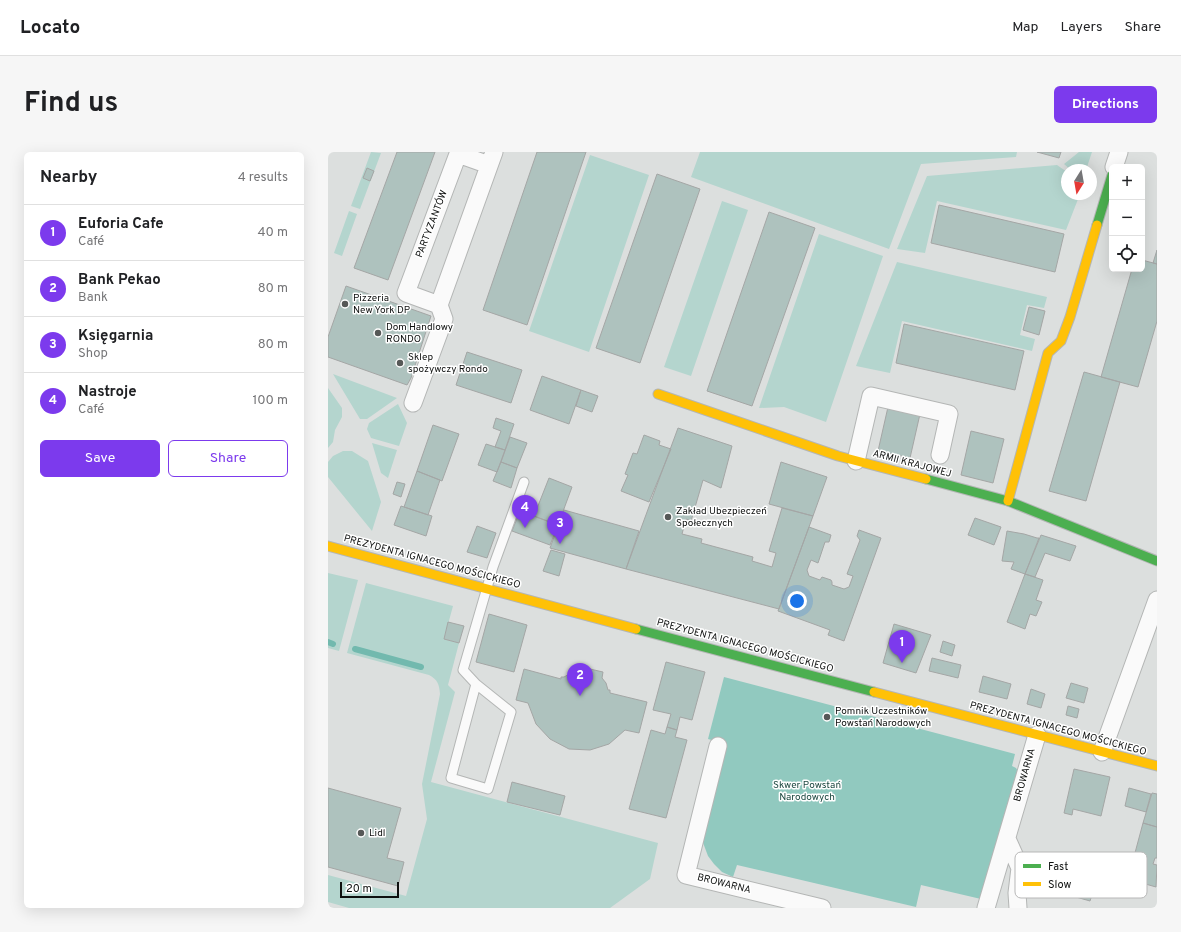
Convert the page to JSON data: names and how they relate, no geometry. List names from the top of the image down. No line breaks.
{"streets":{"street":["PARTYZANTÓW","ARMII KRAJOWEJ","PREZYDENTA IGNACEGO MOŚCICKIEGO","BROWARNA"]},"crossings":[["PREZYDENTA IGNACEGO MOŚCICKIEGO","BROWARNA"]],"parks":["Skwer Powstań Narodowych"],"places":["Pizzeria New York DP","Dom Handlowy RONDO","Sklep spożywczy Rondo","Zakład Ubezpieczeń Społecznych","Pomnik Uczestników Powstań Narodowych","Lidl"],"legend":["Fast","Slow"],"scale_bar":"20 m","north":"bottom","page":{"header":"Locato","nav":["Map","Layers","Share"],"title":"Find us","buttons":["Directions",["Save","Share"]],"heading":["Nearby","4 results"],"map_buttons":["+","−"],"list":[{"mark":"1","name":"Euforia Cafe","note":"Café","value":"40 m"},{"mark":"2","name":"Bank Pekao","note":"Bank","value":"80 m"},{"mark":"3","name":"Księgarnia","note":"Shop","value":"80 m"},{"mark":"4","name":"Nastroje","note":"Café","value":"100 m"}],"pins":["4","3","1","2"],"scale":"20 m"}}
